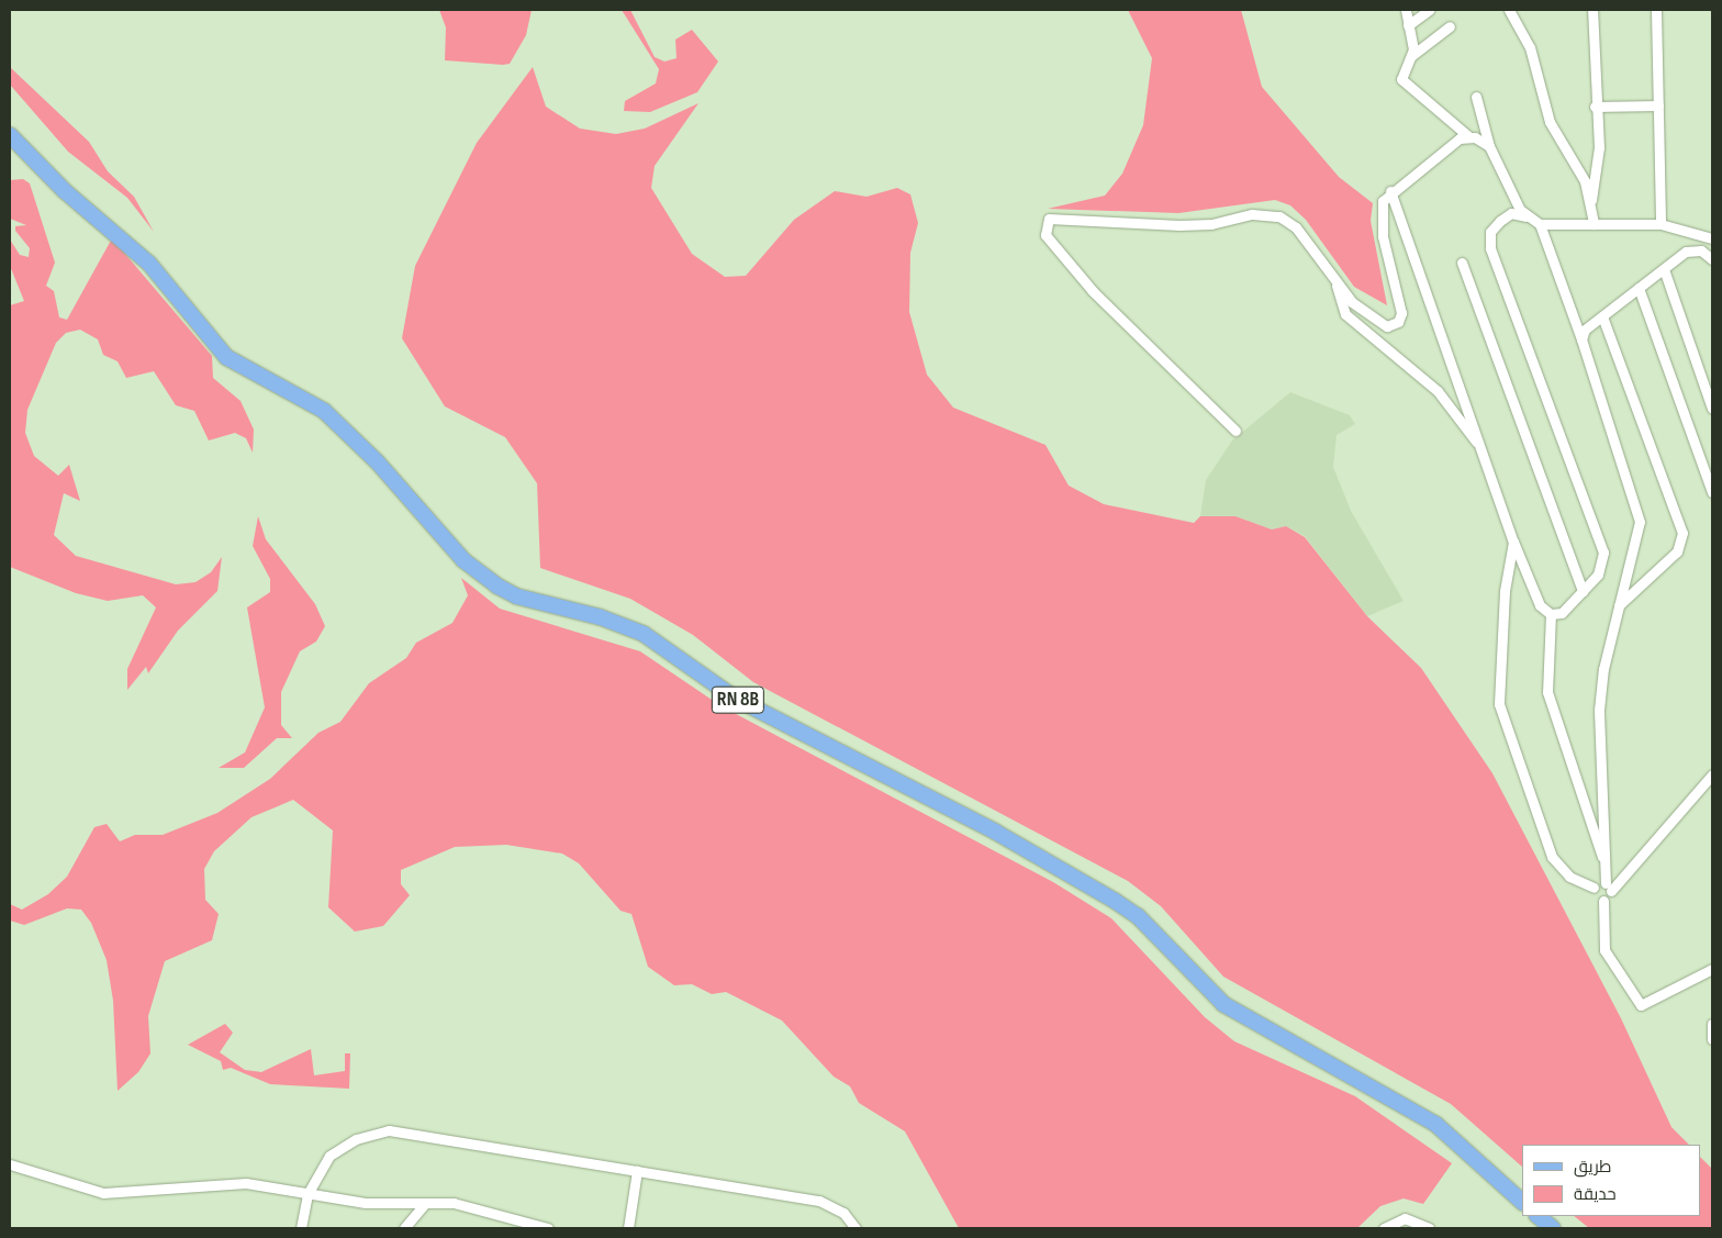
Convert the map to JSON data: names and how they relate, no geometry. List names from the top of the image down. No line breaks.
{"streets":{"main road":["RN 8B"]},"legend":["طريق","حديقة"]}
